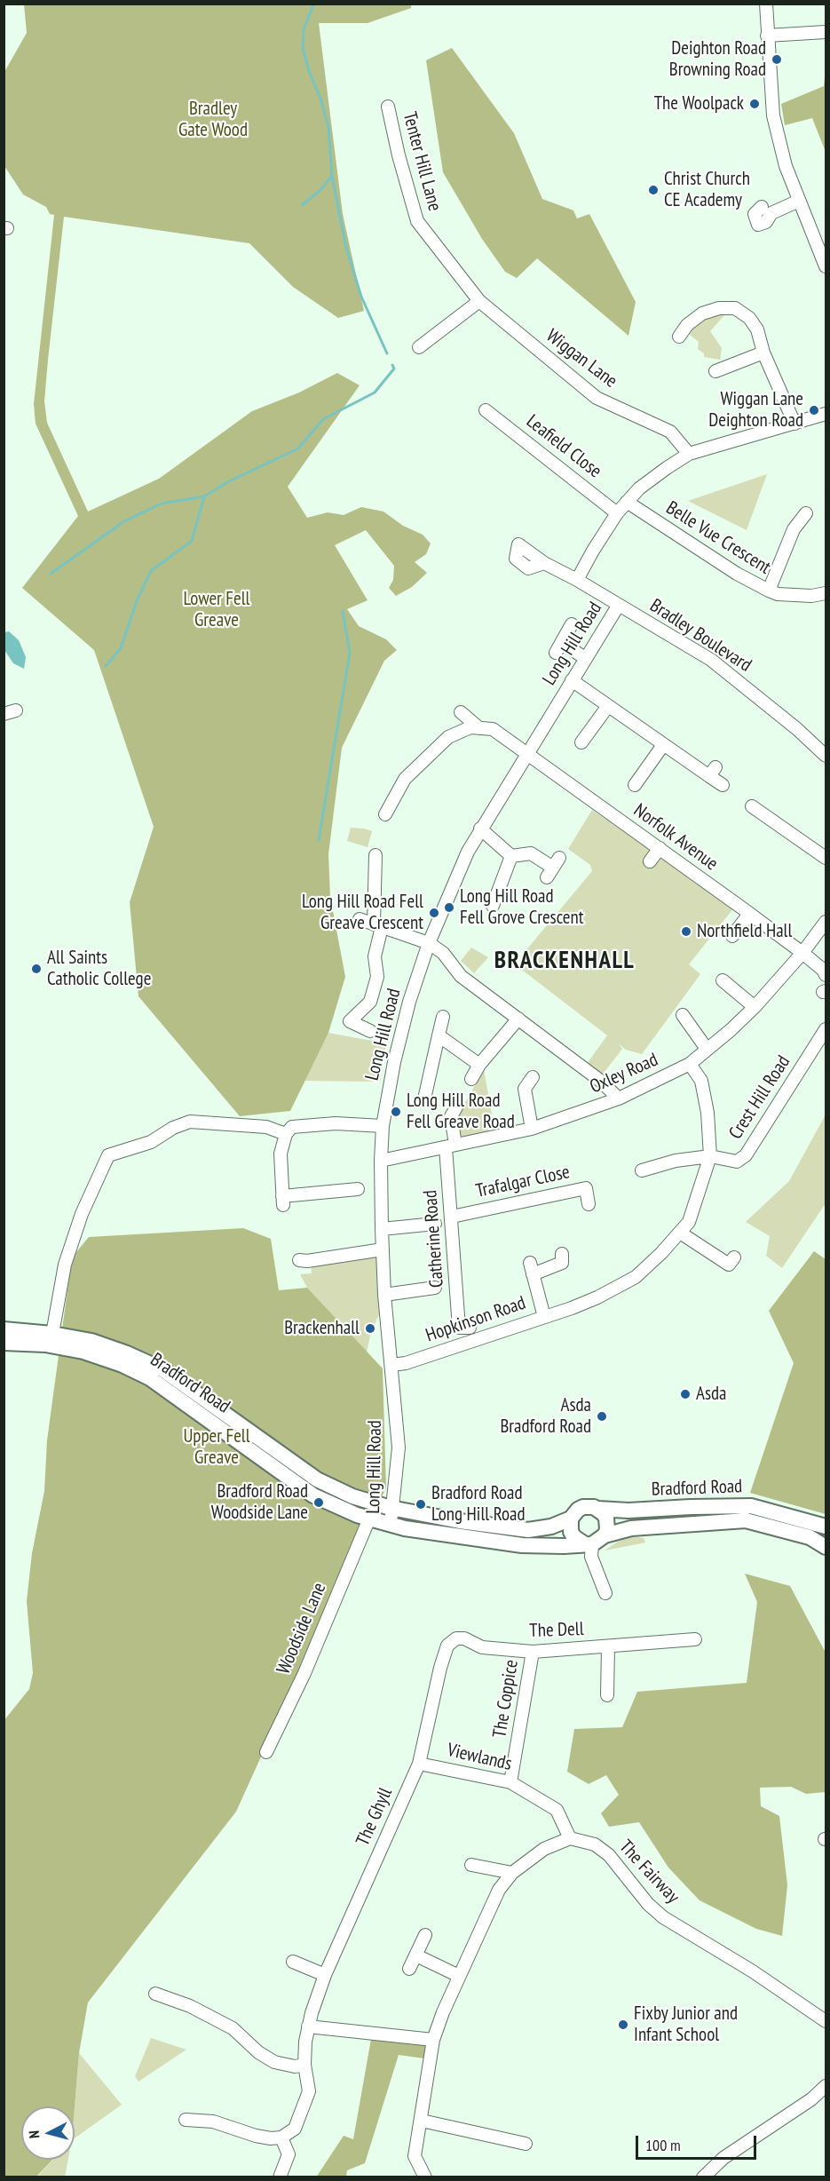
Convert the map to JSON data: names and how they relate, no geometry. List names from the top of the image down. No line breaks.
{"streets":{"main road":["Bradford Road"],"street":["Tenter Hill Lane","Wiggan Lane","Leafield Close","Belle Vue Crescent","Bradley Boulevard","Long Hill Road","Norfolk Avenue","Oxley Road","Crest Hill Road","Trafalgar Close","Catherine Road","Hopkinson Road","Woodside Lane","The Dell","The Coppice","Viewlands","The Ghyll","The Fairway"]},"crossings":[["Tenter Hill Lane","Wiggan Lane"],["Bradley Boulevard","Long Hill Road"],["Long Hill Road","Norfolk Avenue"],["Long Hill Road","Oxley Road"],["Long Hill Road","Hopkinson Road"],["Long Hill Road","Bradford Road"],["Norfolk Avenue","Oxley Road"],["Oxley Road","Catherine Road"],["Oxley Road","Hopkinson Road"],["Crest Hill Road","Hopkinson Road"],["Trafalgar Close","Catherine Road"],["Catherine Road","Hopkinson Road"],["Bradford Road","Woodside Lane"],["The Dell","The Coppice"],["The Dell","The Ghyll"],["The Coppice","Viewlands"],["Viewlands","The Ghyll"],["Viewlands","The Fairway"]],"districts":["BRACKENHALL"],"parks":["Bradley Gate Wood","Lower Fell Greave","Upper Fell Greave"],"places":["Deighton Road Browning Road","The Woolpack","Christ Church CE Academy","Wiggan Lane Deighton Road","Long Hill Road Fell Grove Crescent","Long Hill Road Fell Greave Crescent","Northfield Hall","All Saints Catholic College","Long Hill Road Fell Greave Road","Brackenhall","Asda","Asda Bradford Road","Bradford Road Woodside Lane","Bradford Road Long Hill Road","Fixby Junior and Infant School"],"scale_bar":"100 m","north":"left"}
